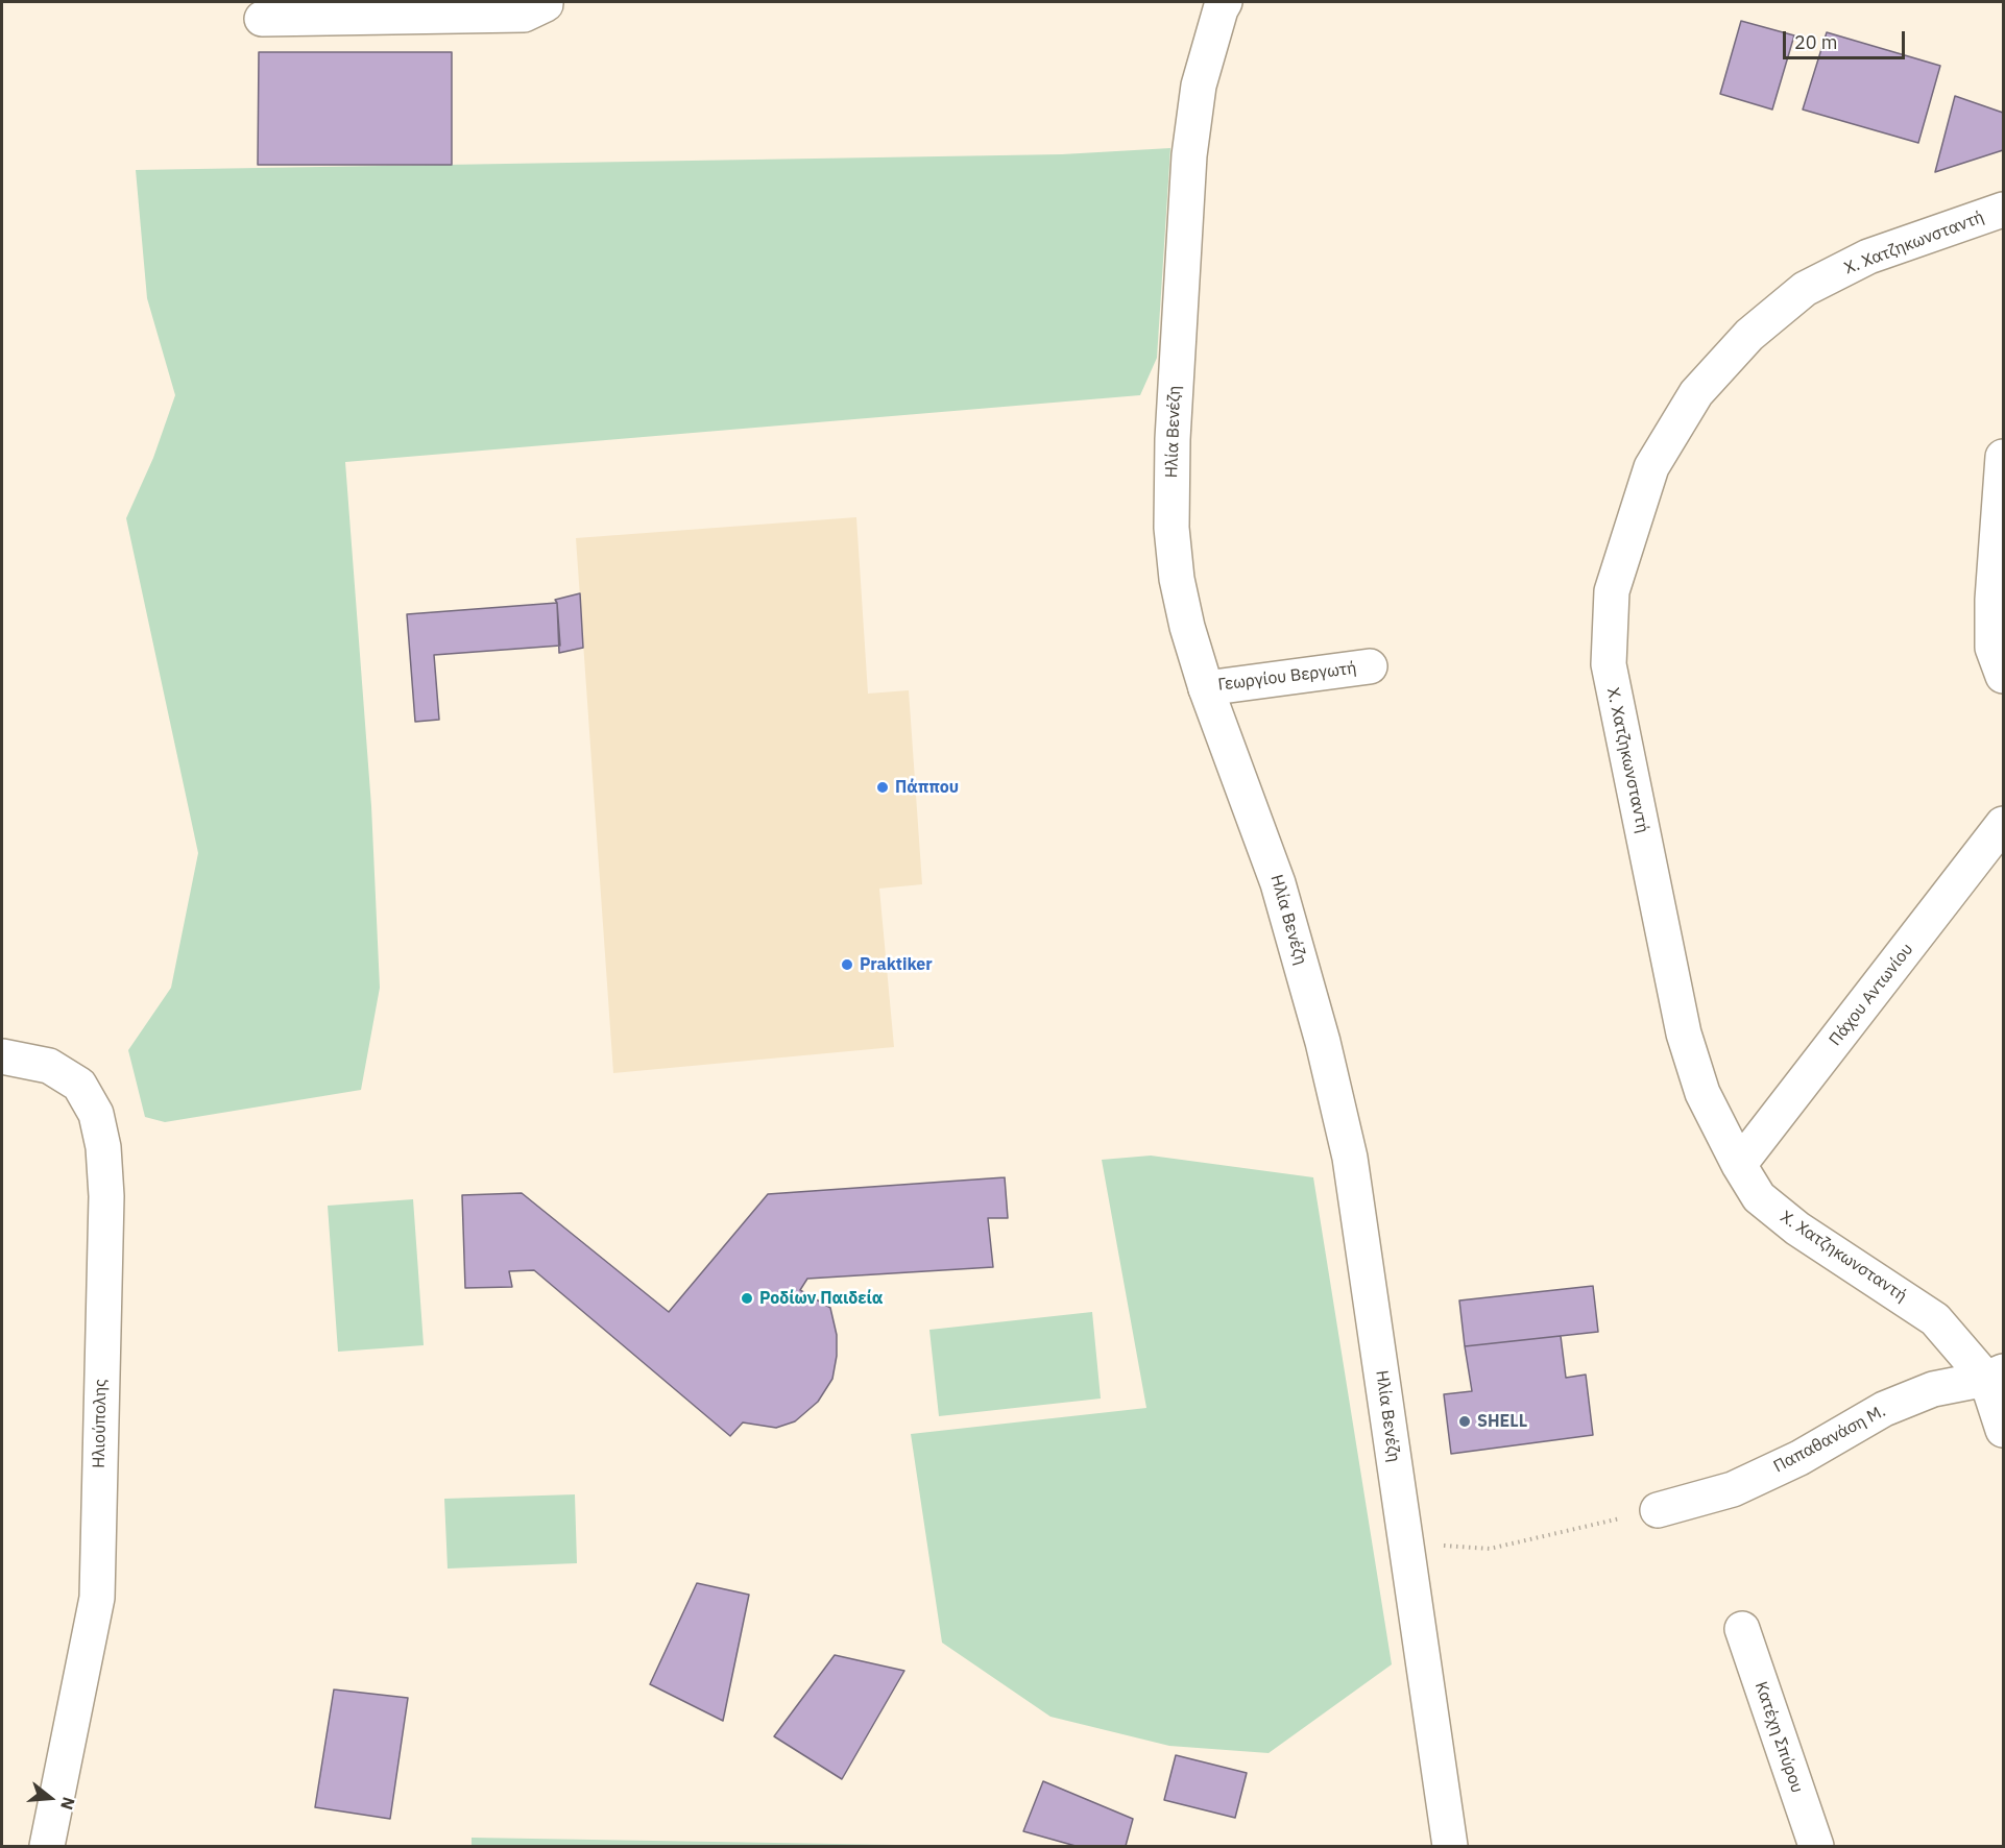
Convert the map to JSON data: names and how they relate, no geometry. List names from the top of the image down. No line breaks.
{"streets":{"street":["Χ. Χατζηκωνσταντή","Ηλία Βενέζη","Γεωργίου Βεργωτή","Πάχου Αντωνίου","Ηλιούπολης","Παπαθανάση Μ.","Κατέχη Σπύρου"]},"crossings":[["Χ. Χατζηκωνσταντή","Πάχου Αντωνίου"],["Χ. Χατζηκωνσταντή","Παπαθανάση Μ."],["Ηλία Βενέζη","Γεωργίου Βεργωτή"]],"places":["Πάππου","Praktiker","Ροδίων Παιδεία","SHELL"],"scale_bar":"20 m","north":"right"}
